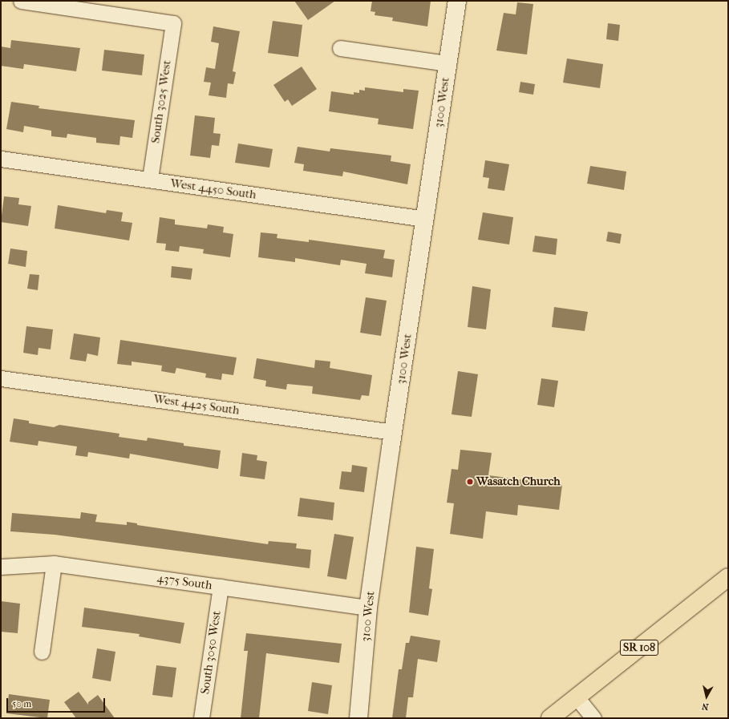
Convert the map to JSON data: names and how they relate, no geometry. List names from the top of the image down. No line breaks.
{"streets":{"main road":["SR 108"],"street":["South 3025 West","3100 West","West 4450 South","West 4425 South","4375 South","South 3050 West"]},"crossings":[["South 3025 West","West 4450 South"],["3100 West","West 4450 South"],["3100 West","West 4425 South"],["3100 West","4375 South"],["4375 South","South 3050 West"]],"places":["Wasatch Church"],"scale_bar":"50 m","north":"bottom"}
